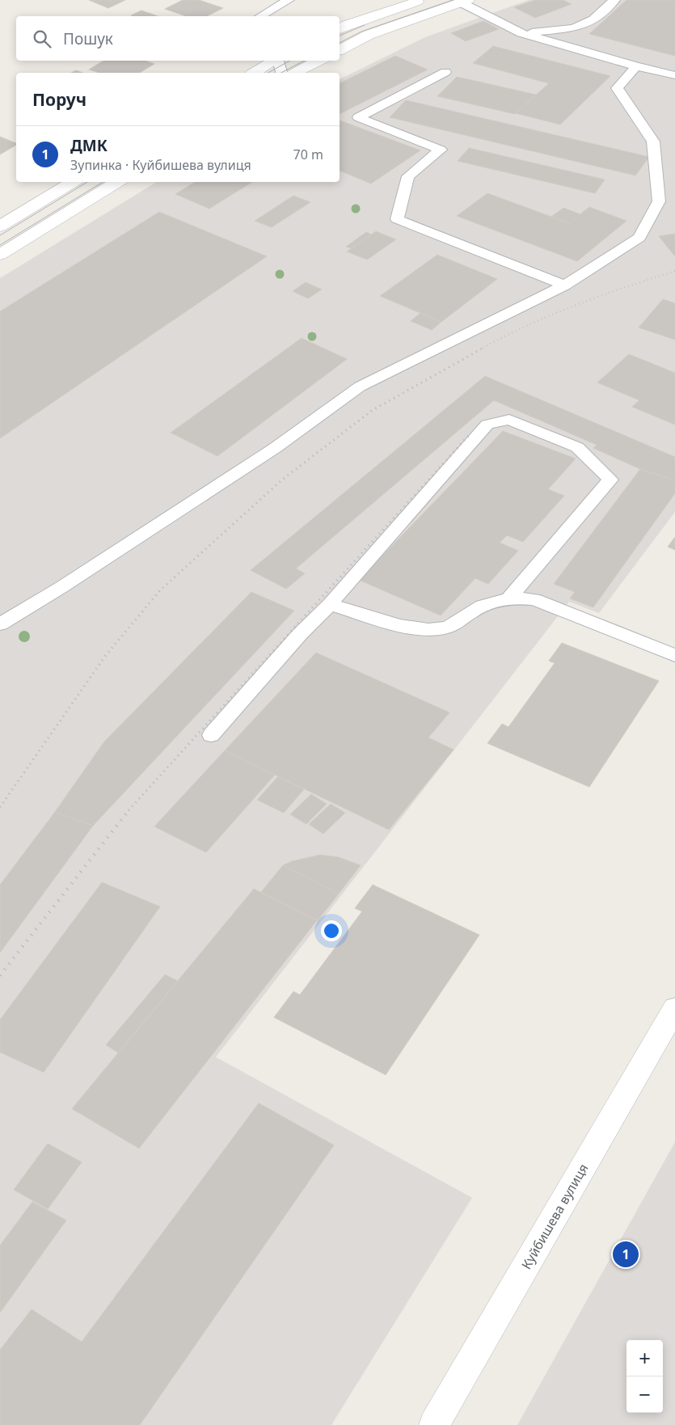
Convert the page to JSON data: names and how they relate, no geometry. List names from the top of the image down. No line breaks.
{"streets":{"street":["Куйбишева вулиця"]},"page":{"search":"Пошук","heading":"Поруч","list":[{"mark":"1","name":"ДМК","note":"Зупинка · Куйбишева вулиця","value":"70 m"}],"pins":"1","map_buttons":["+","−"]}}
